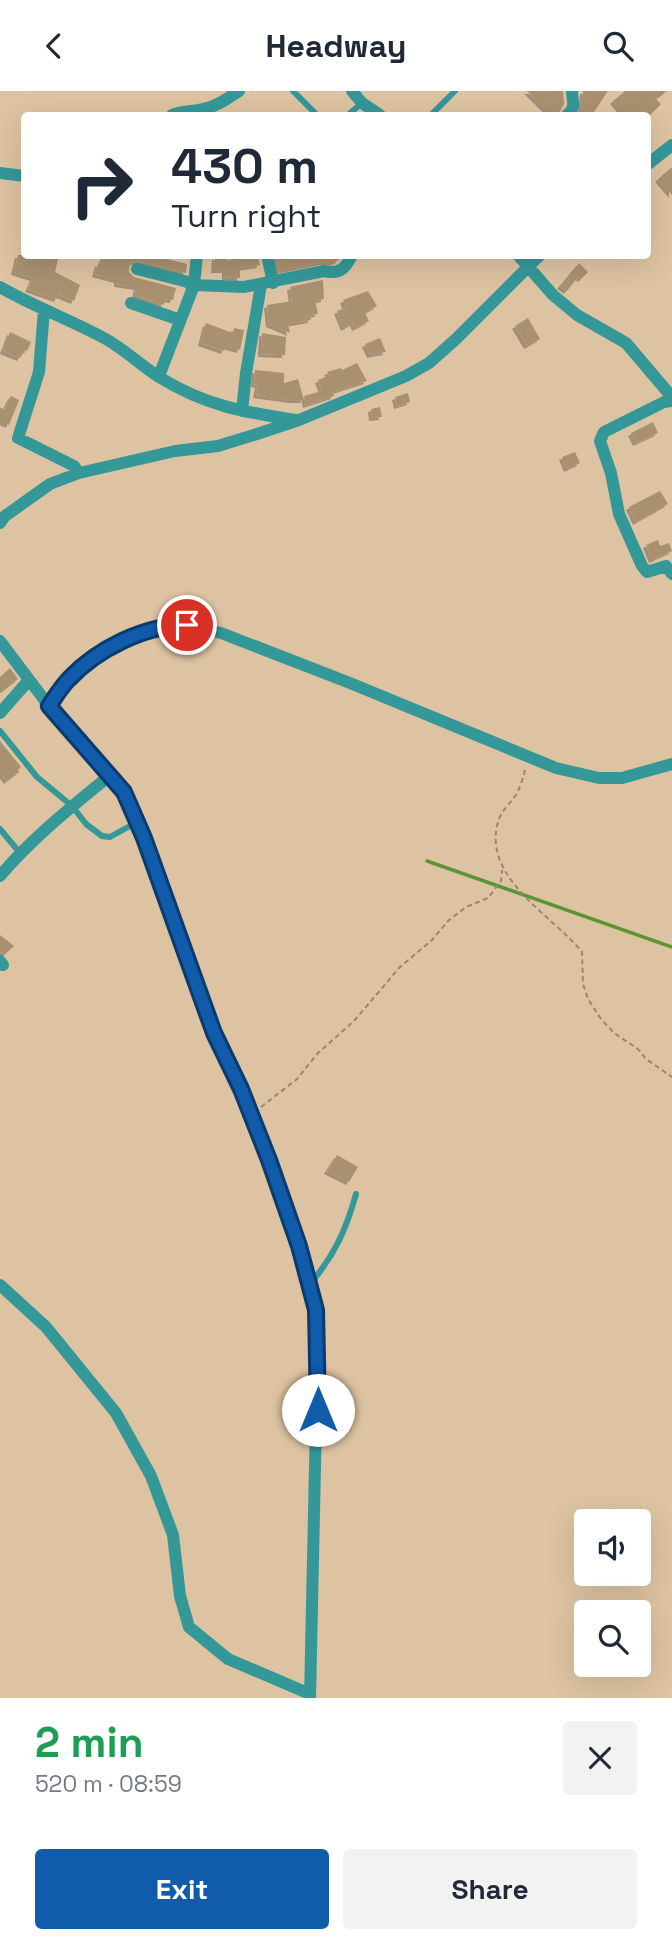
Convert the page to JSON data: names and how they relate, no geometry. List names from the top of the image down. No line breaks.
{"page":{"header":"Headway","turn":["430 m","Turn right"],"heading":["2 min","520 m · 08:59"],"buttons":["Exit","Share"]}}
